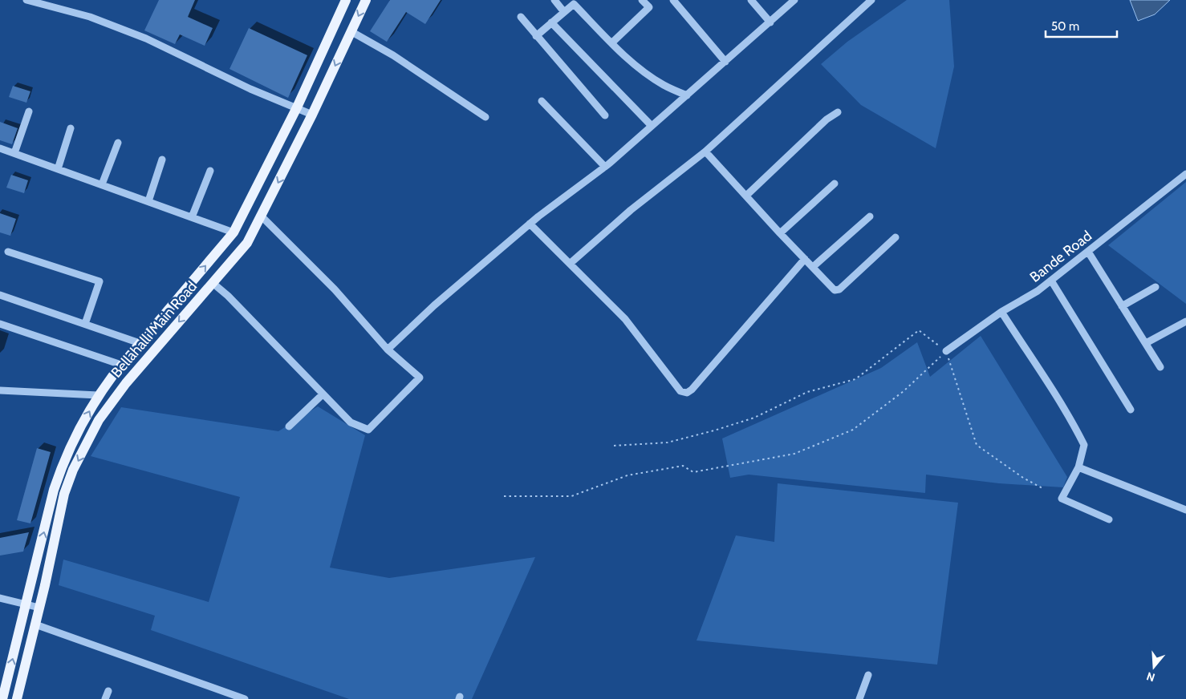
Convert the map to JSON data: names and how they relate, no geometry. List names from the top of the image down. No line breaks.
{"streets":{"main road":["Bellahalli Main Road"],"street":["Bande Road"]},"scale_bar":"50 m","north":"bottom"}
